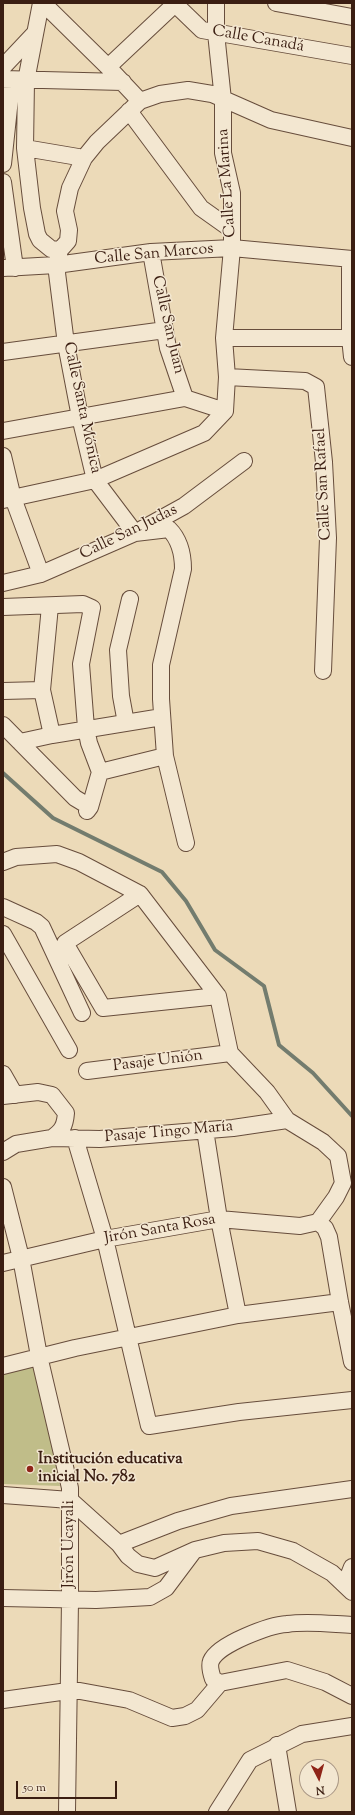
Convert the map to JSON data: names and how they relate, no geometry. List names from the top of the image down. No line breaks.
{"streets":{"street":["Calle Canadá","Calle La Marina","Calle San Marcos","Calle San Juan","Calle Santa Mónica","Calle San Rafael","Calle San Judas","Pasaje Unión","Pasaje Tingo María","Jirón Santa Rosa","Jirón Ucayali"]},"crossings":[["Calle Canadá","Calle La Marina"],["Calle La Marina","Calle San Marcos"],["Calle La Marina","Calle San Rafael"],["Calle San Marcos","Calle San Juan"],["Calle San Marcos","Calle Santa Mónica"],["Calle Santa Mónica","Calle San Judas"],["Pasaje Tingo María","Jirón Santa Rosa"],["Jirón Santa Rosa","Jirón Ucayali"]],"places":["Institución educativa inicial No. 782"],"scale_bar":"50 m","north":"bottom"}
